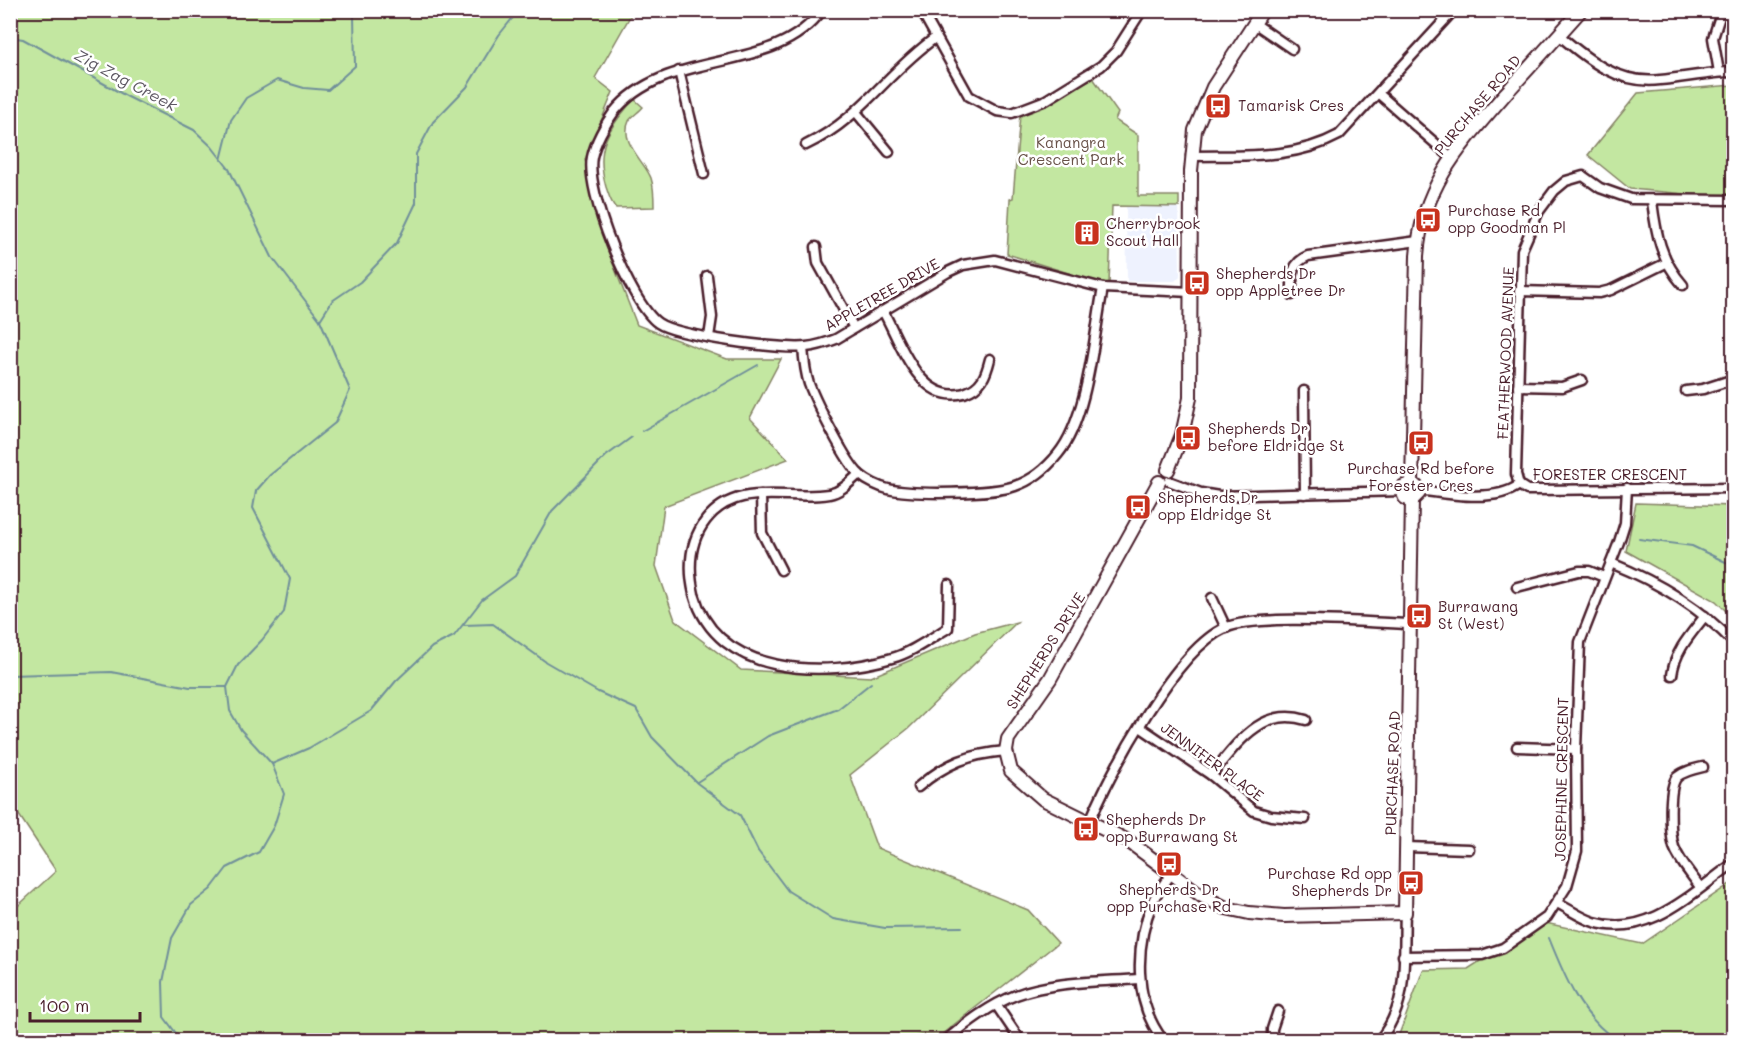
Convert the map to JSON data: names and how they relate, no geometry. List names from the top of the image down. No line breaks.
{"streets":{"main road":["PURCHASE ROAD","SHEPHERDS DRIVE"],"street":["APPLETREE DRIVE","FEATHERWOOD AVENUE","FORESTER CRESCENT","JENNIFER PLACE","JOSEPHINE CRESCENT"]},"crossings":[["PURCHASE ROAD","FORESTER CRESCENT"],["PURCHASE ROAD","JOSEPHINE CRESCENT"],["APPLETREE DRIVE","SHEPHERDS DRIVE"],["FEATHERWOOD AVENUE","FORESTER CRESCENT"],["FORESTER CRESCENT","SHEPHERDS DRIVE"],["FORESTER CRESCENT","JOSEPHINE CRESCENT"]],"water":["Zig Zag Creek"],"parks":["Kanangra Crescent Park"],"places":{"bus stop":["Tamarisk Cres","Purchase Rd opp Goodman Pl","Shepherds Dr opp Appletree Dr","Shepherds Dr before Eldridge St","Purchase Rd before Forester Cres","Shepherds Dr opp Eldridge St","Burrawang St (West)","Shepherds Dr opp Burrawang St","Shepherds Dr opp Purchase Rd","Purchase Rd opp Shepherds Dr"],"building":["Cherrybrook Scout Hall"]},"scale_bar":"100 m"}
